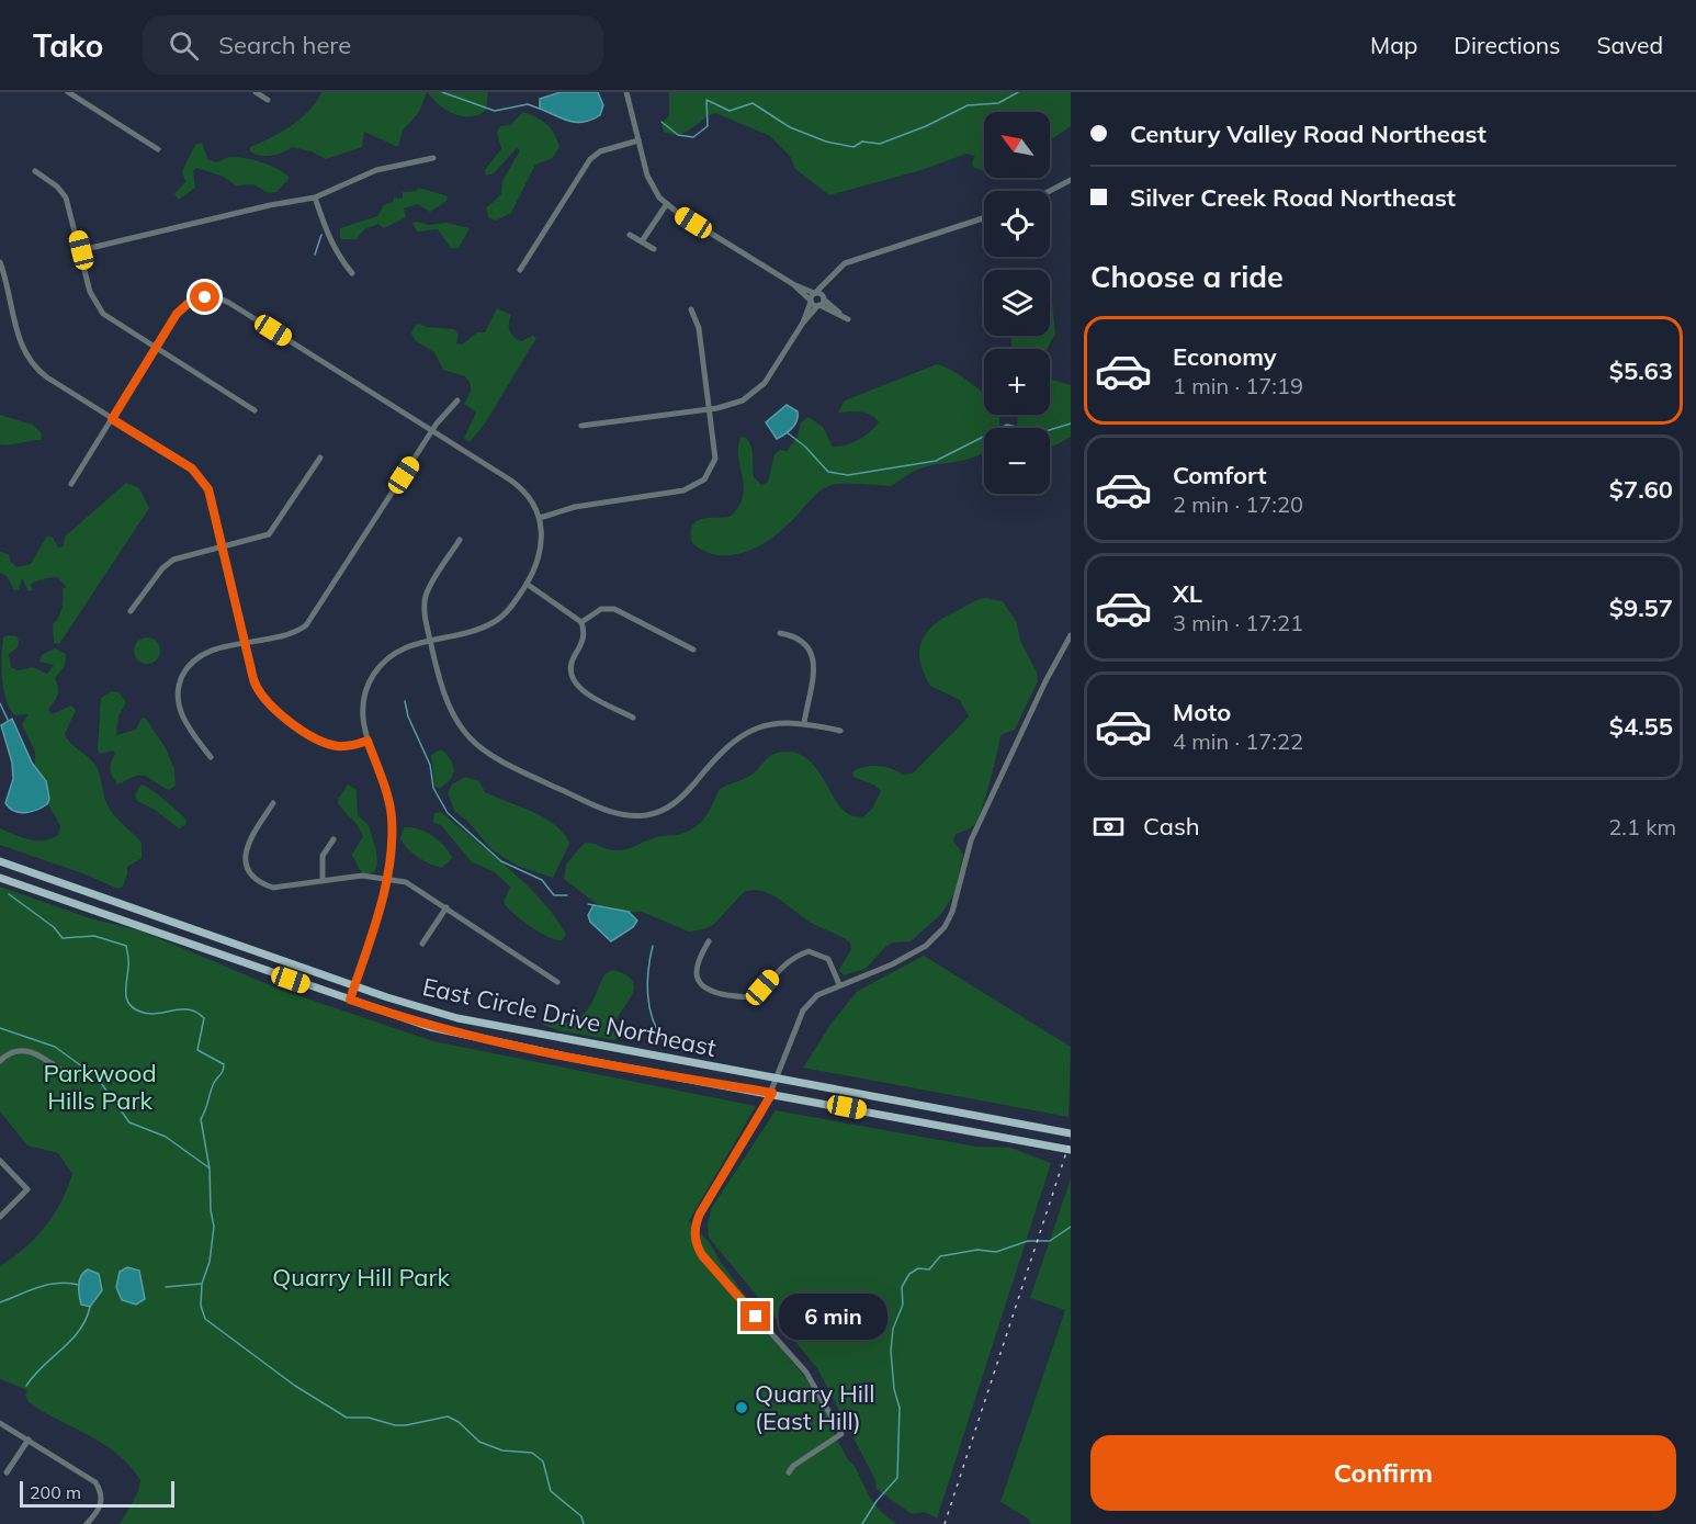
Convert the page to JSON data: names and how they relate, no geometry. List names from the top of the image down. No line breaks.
{"streets":{"main road":["East Circle Drive Northeast"]},"parks":["Parkwood Hills Park","Quarry Hill Park"],"places":["Quarry Hill (East Hill)"],"scale_bar":"200 m","north":"top left","page":{"header":"Tako","search":"Search here","nav":["Map","Directions","Saved"],"banner":["Century Valley Road Northeast","Silver Creek Road Northeast"],"map_buttons":["+","−"],"heading":"Choose a ride","list":[{"name":"Economy","note":"1 min · 17:19","value":"$5.63"},{"name":"Comfort","note":"2 min · 17:20","value":"$7.60"},{"name":"XL","note":"3 min · 17:21","value":"$9.57"},{"name":"Moto","note":"4 min · 17:22","value":"$4.55"}],"pay":["Cash","2.1 km"],"bubble":"6 min","buttons":"Confirm","scale":"200 m"}}
